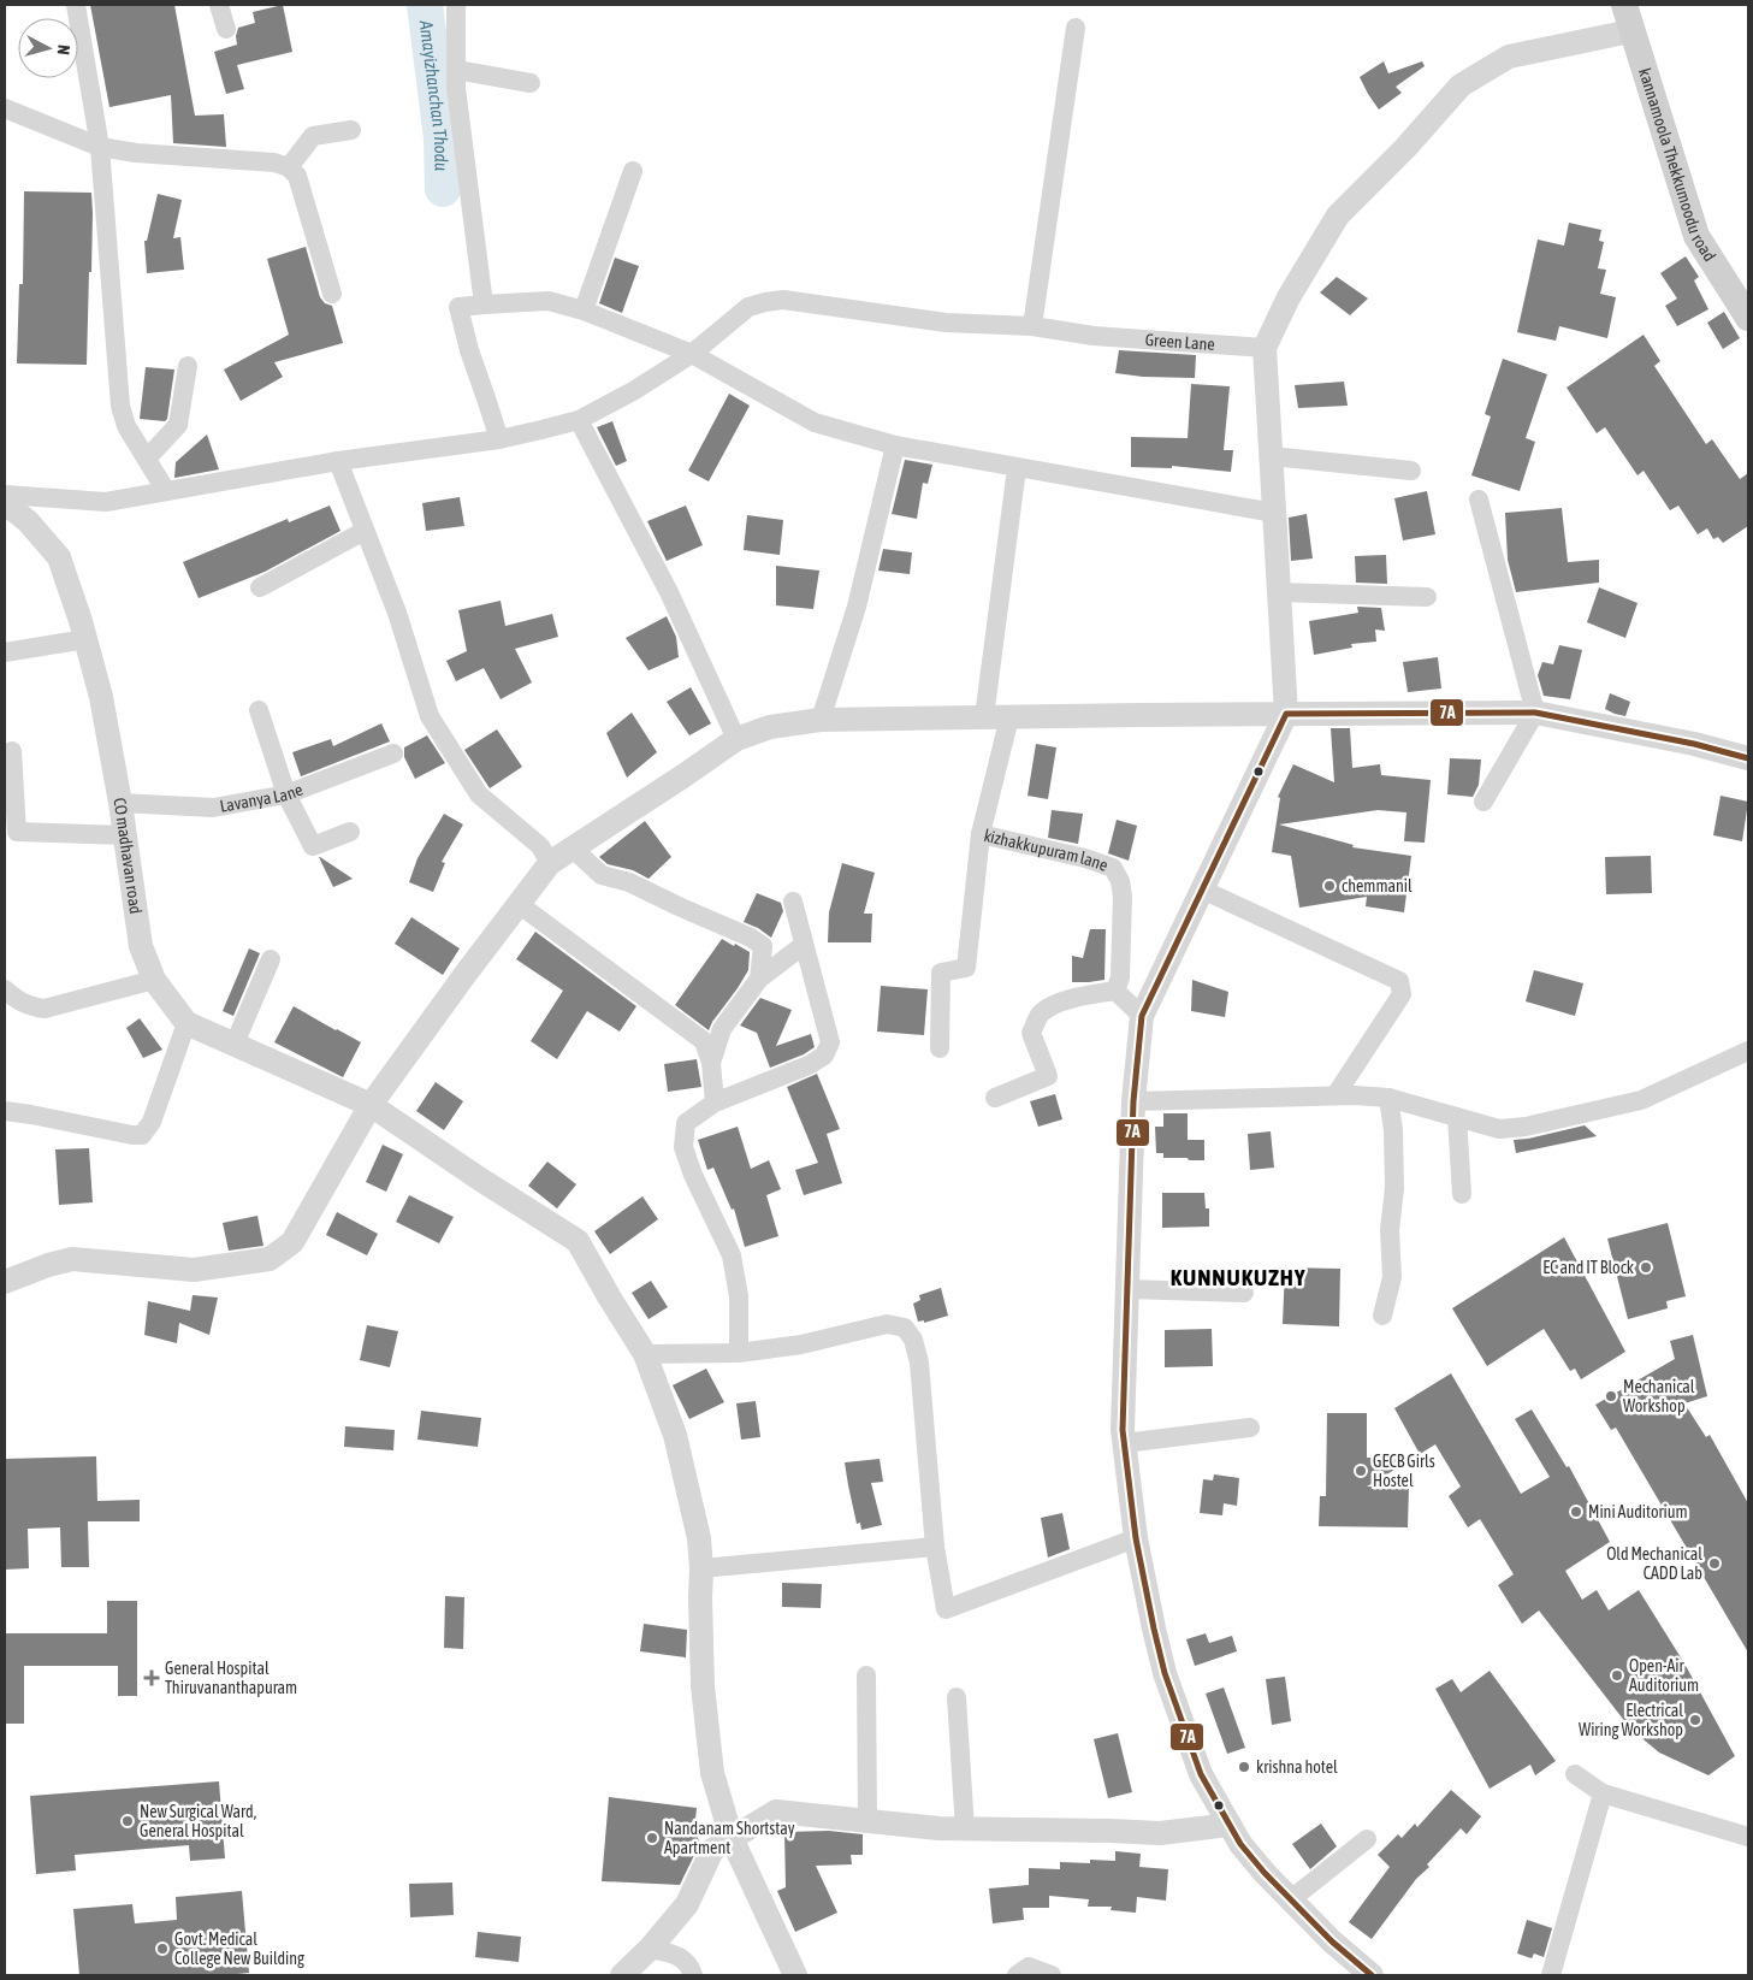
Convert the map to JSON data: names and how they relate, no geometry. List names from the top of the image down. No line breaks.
{"streets":{"main road":["kannamoola Thekkumoodu road"],"street":["Green Lane","Lavanya Lane","kizhakkupuram lane","CO madhavan road"]},"crossings":[["Lavanya Lane","CO madhavan road"]],"districts":["KUNNUKUZHY"],"water":["Amayizhanchan Thodu"],"places":{"other":["chemmanil","EC and IT Block","Mechanical Workshop","GECB Girls Hostel","Mini Auditorium","Old Mechanical CADD Lab","Open-Air Auditorium","Electrical Wiring Workshop","krishna hotel","New Surgical Ward, General Hospital","Nandanam Shortstay Apartment","Govt. Medical College New Building"],"health":["General Hospital Thiruvananthapuram"]},"lines":["transit line 7A"],"north":"right"}
